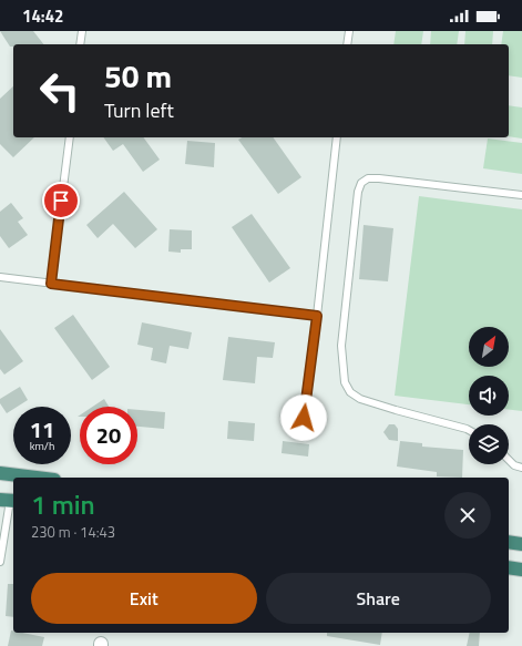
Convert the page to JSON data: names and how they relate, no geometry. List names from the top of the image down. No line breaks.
{"north":"top right","page":{"status":"14:42","turn":["50 m","Turn left"],"speed":"11 km/h","limit":"20","heading":["1 min","230 m · 14:43"],"buttons":["Exit","Share"]}}
